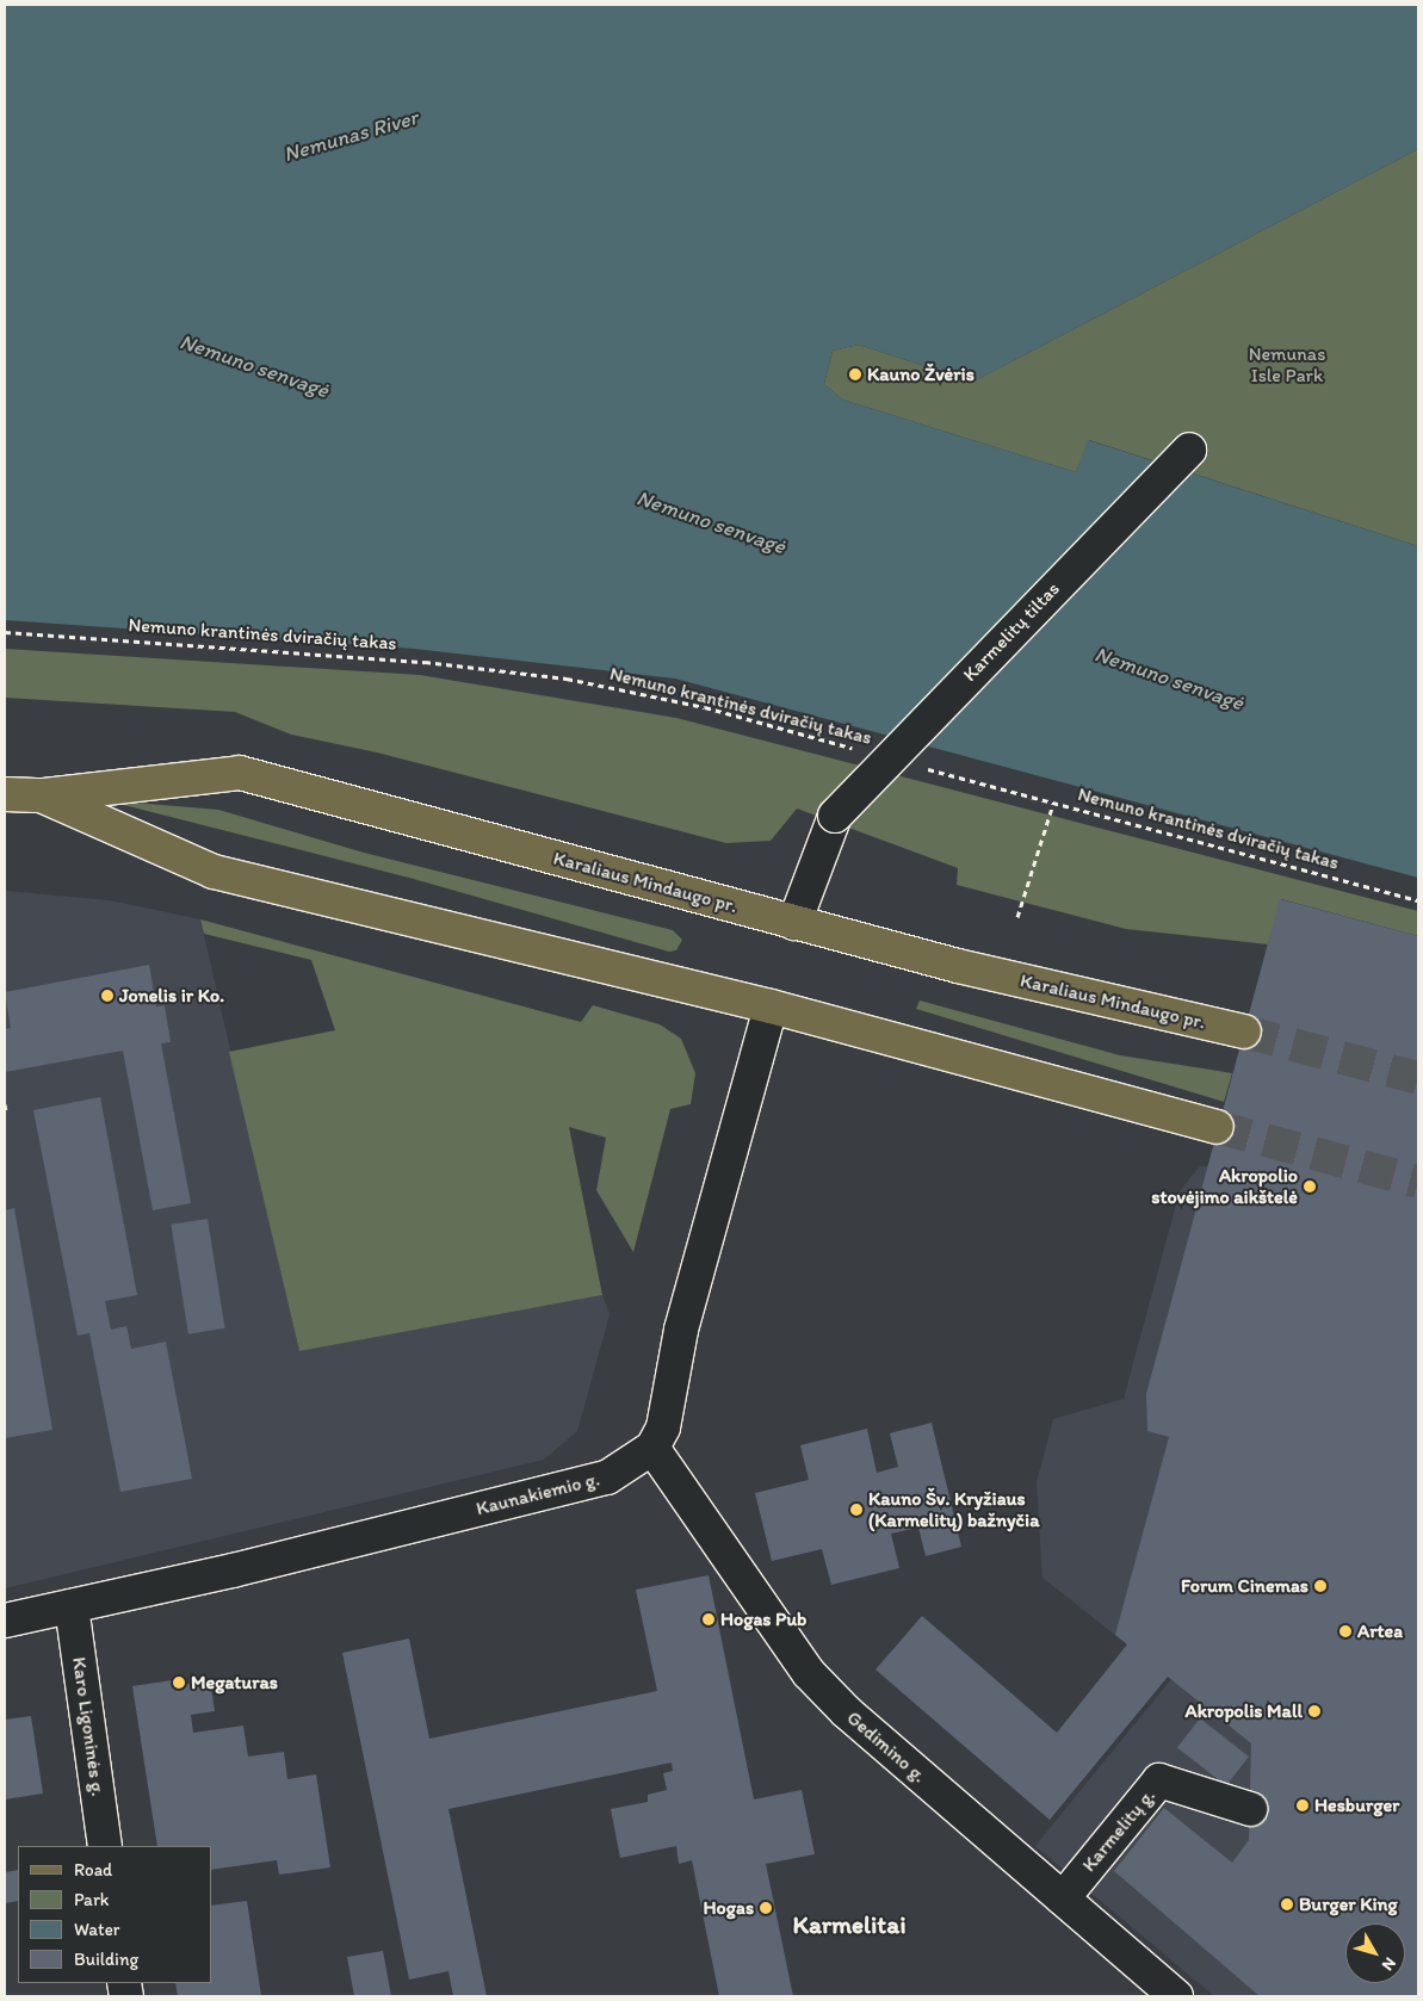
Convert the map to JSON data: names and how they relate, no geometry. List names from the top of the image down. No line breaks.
{"streets":{"main road":["Karaliaus Mindaugo pr."],"street":["Karmelitų tiltas","Kaunakiemio g.","Karo Ligoninės g.","Gedimino g.","Karmelitų g."],"path":["Nemuno krantinės dviračių takas"]},"crossings":[["Karmelitų tiltas","Karaliaus Mindaugo pr."],["Kaunakiemio g.","Karo Ligoninės g."],["Kaunakiemio g.","Gedimino g."],["Gedimino g.","Karmelitų g."]],"districts":["Karmelitai"],"water":["Nemunas River","Nemuno senvagė"],"parks":["Nemunas Isle Park"],"places":["Kauno Žvėris","Jonelis ir Ko.","Akropolio stovėjimo aikštelė","Kauno Šv. Kryžiaus (Karmelitų) bažnyčia","Forum Cinemas","Hogas Pub","Artea","Megaturas","Akropolis Mall","Hesburger","Burger King","Hogas"],"legend":["Road","Park","Water","Building"],"north":"bottom right"}
